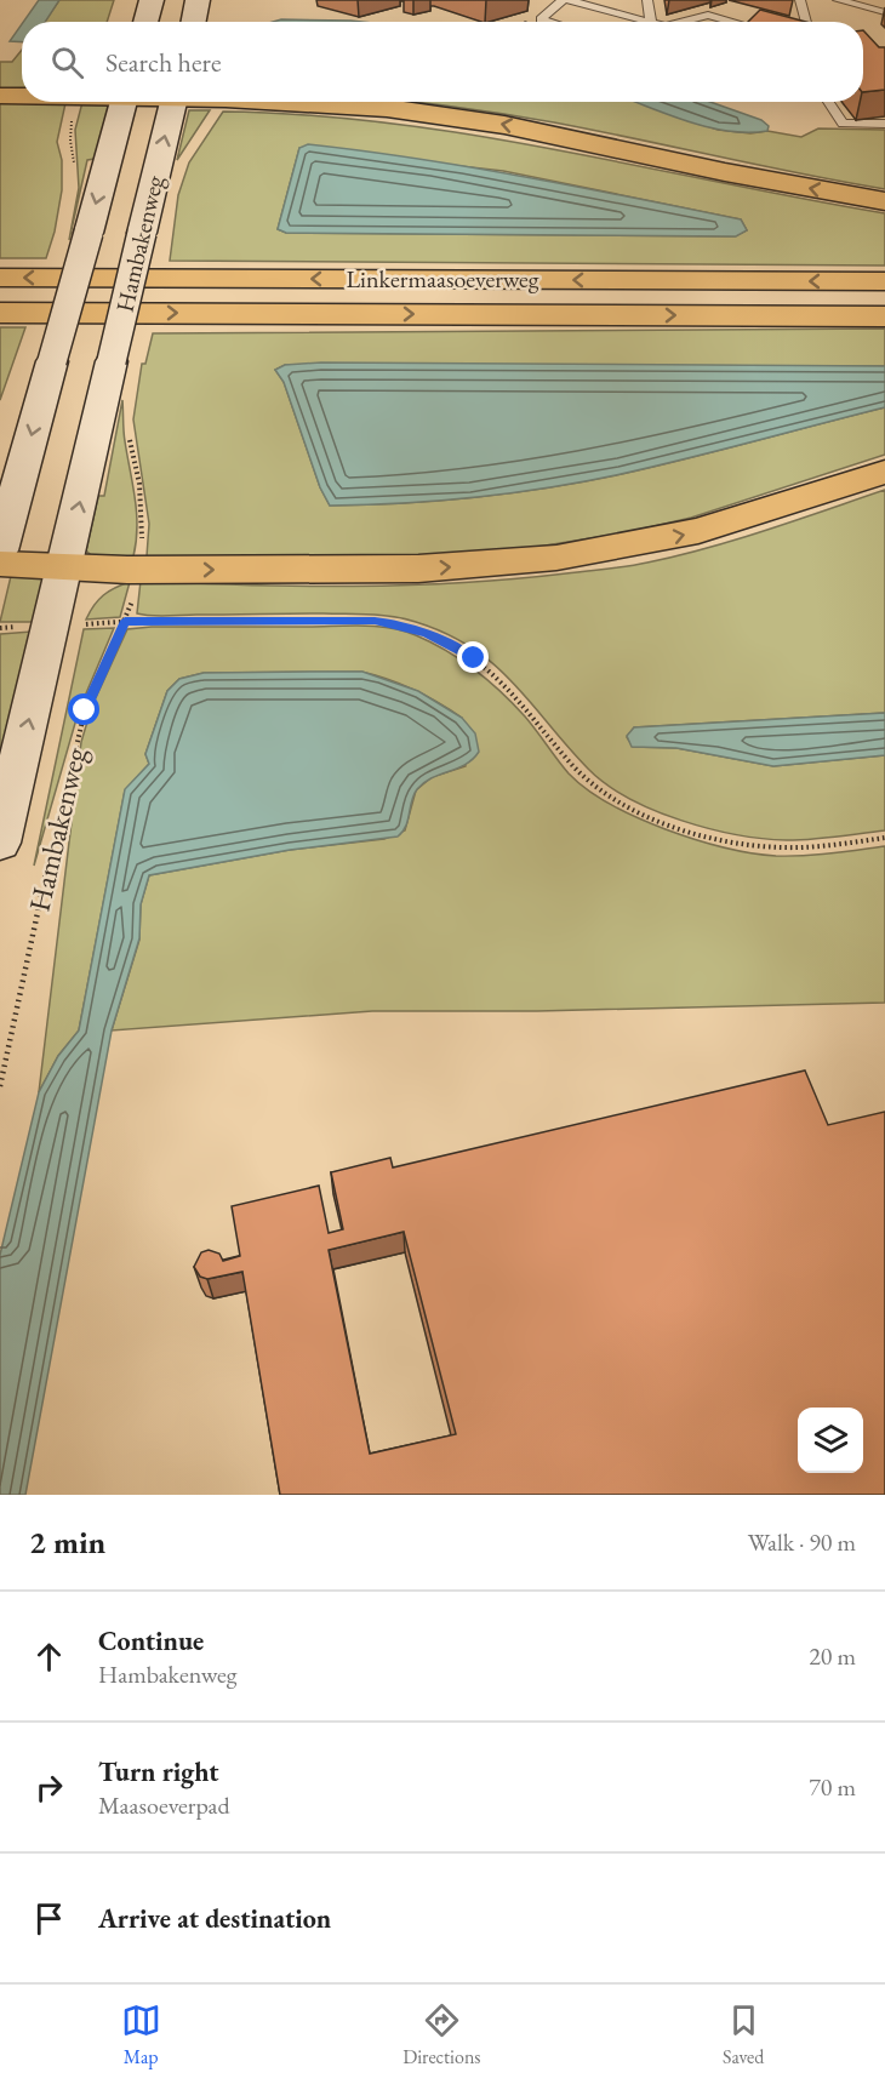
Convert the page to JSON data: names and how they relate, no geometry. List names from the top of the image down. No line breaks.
{"streets":{"highway":["Linkermaasoeverweg"],"main road":["Hambakenweg"]},"page":{"search":"Search here","heading":["2 min","Walk · 90 m"],"list":[["Continue","Hambakenweg","20 m"],["Turn right","Maasoeverpad","70 m"],"Arrive at destination"],"nav":["Map","Directions","Saved"]}}
